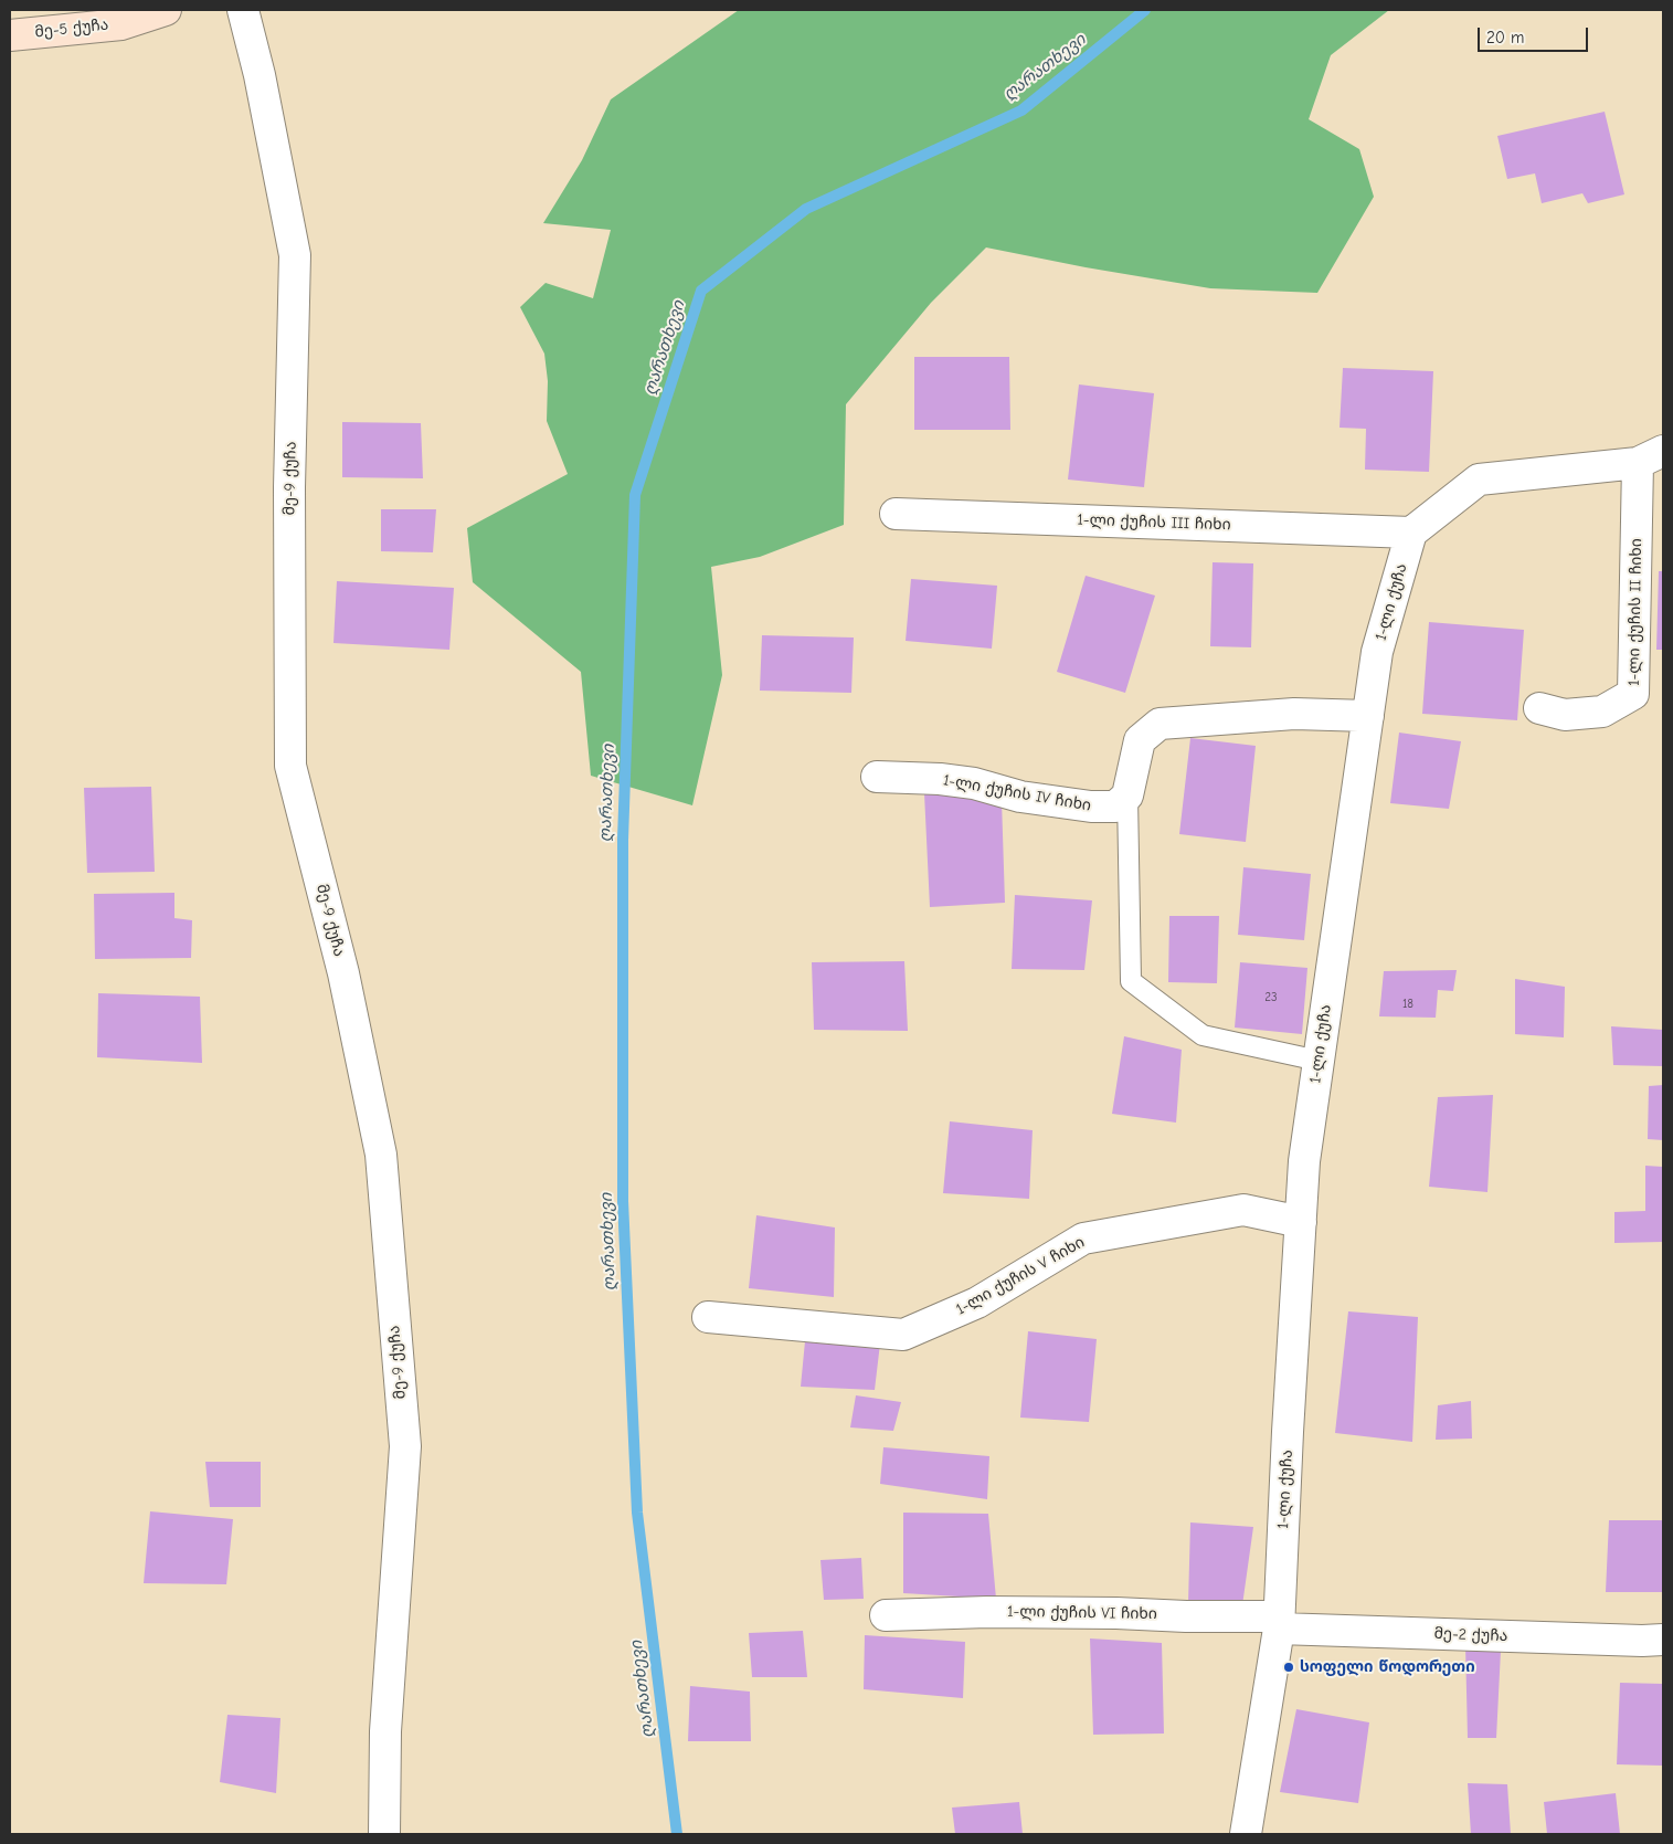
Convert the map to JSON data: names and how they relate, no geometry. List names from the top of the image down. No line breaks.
{"streets":{"street":["მე-5 ქუჩა","მე-9 ქუჩა","1-ლი ქუჩის III ჩიხი","1-ლი ქუჩა","1-ლი ქუჩის II ჩიხი","1-ლი ქუჩის IV ჩიხი","1-ლი ქუჩის V ჩიხი","1-ლი ქუჩის VI ჩიხი","მე-2 ქუჩა"]},"crossings":[["1-ლი ქუჩის III ჩიხი","1-ლი ქუჩა"],["1-ლი ქუჩა","1-ლი ქუჩის V ჩიხი"],["1-ლი ქუჩა","1-ლი ქუჩის VI ჩიხი"],["1-ლი ქუჩა","მე-2 ქუჩა"],["1-ლი ქუჩის VI ჩიხი","მე-2 ქუჩა"]],"water":["ღარათხევი"],"places":["სოფელი წოდორეთი"],"house_numbers":["23","18"],"scale_bar":"20 m"}
